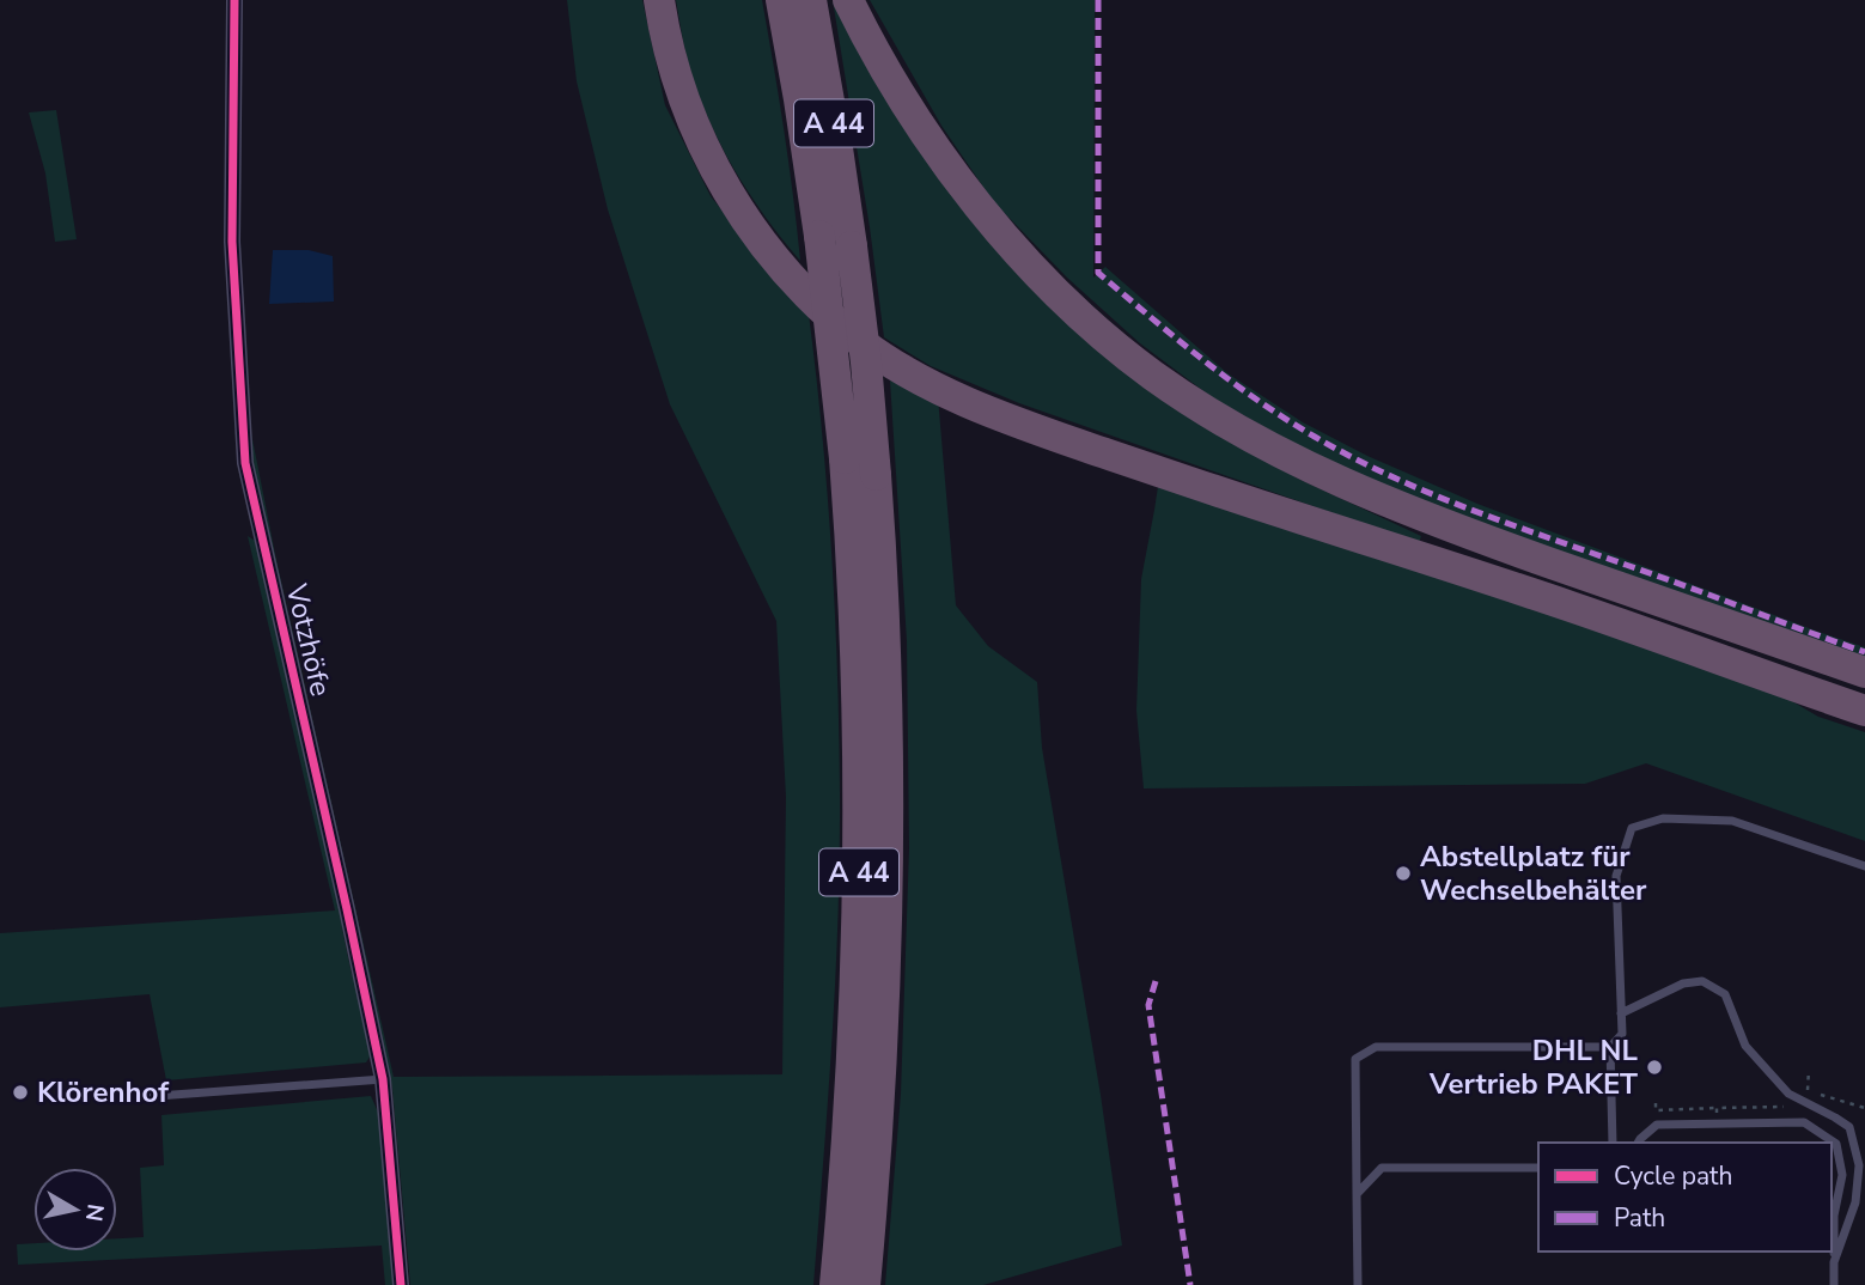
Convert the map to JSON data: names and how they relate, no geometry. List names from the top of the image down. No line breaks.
{"streets":{"highway":["A 44"],"street":["Votzhöfe"]},"places":["Abstellplatz für Wechselbehälter","DHL NL Vertrieb PAKET","Klörenhof"],"legend":["Cycle path","Path"],"north":"right"}
